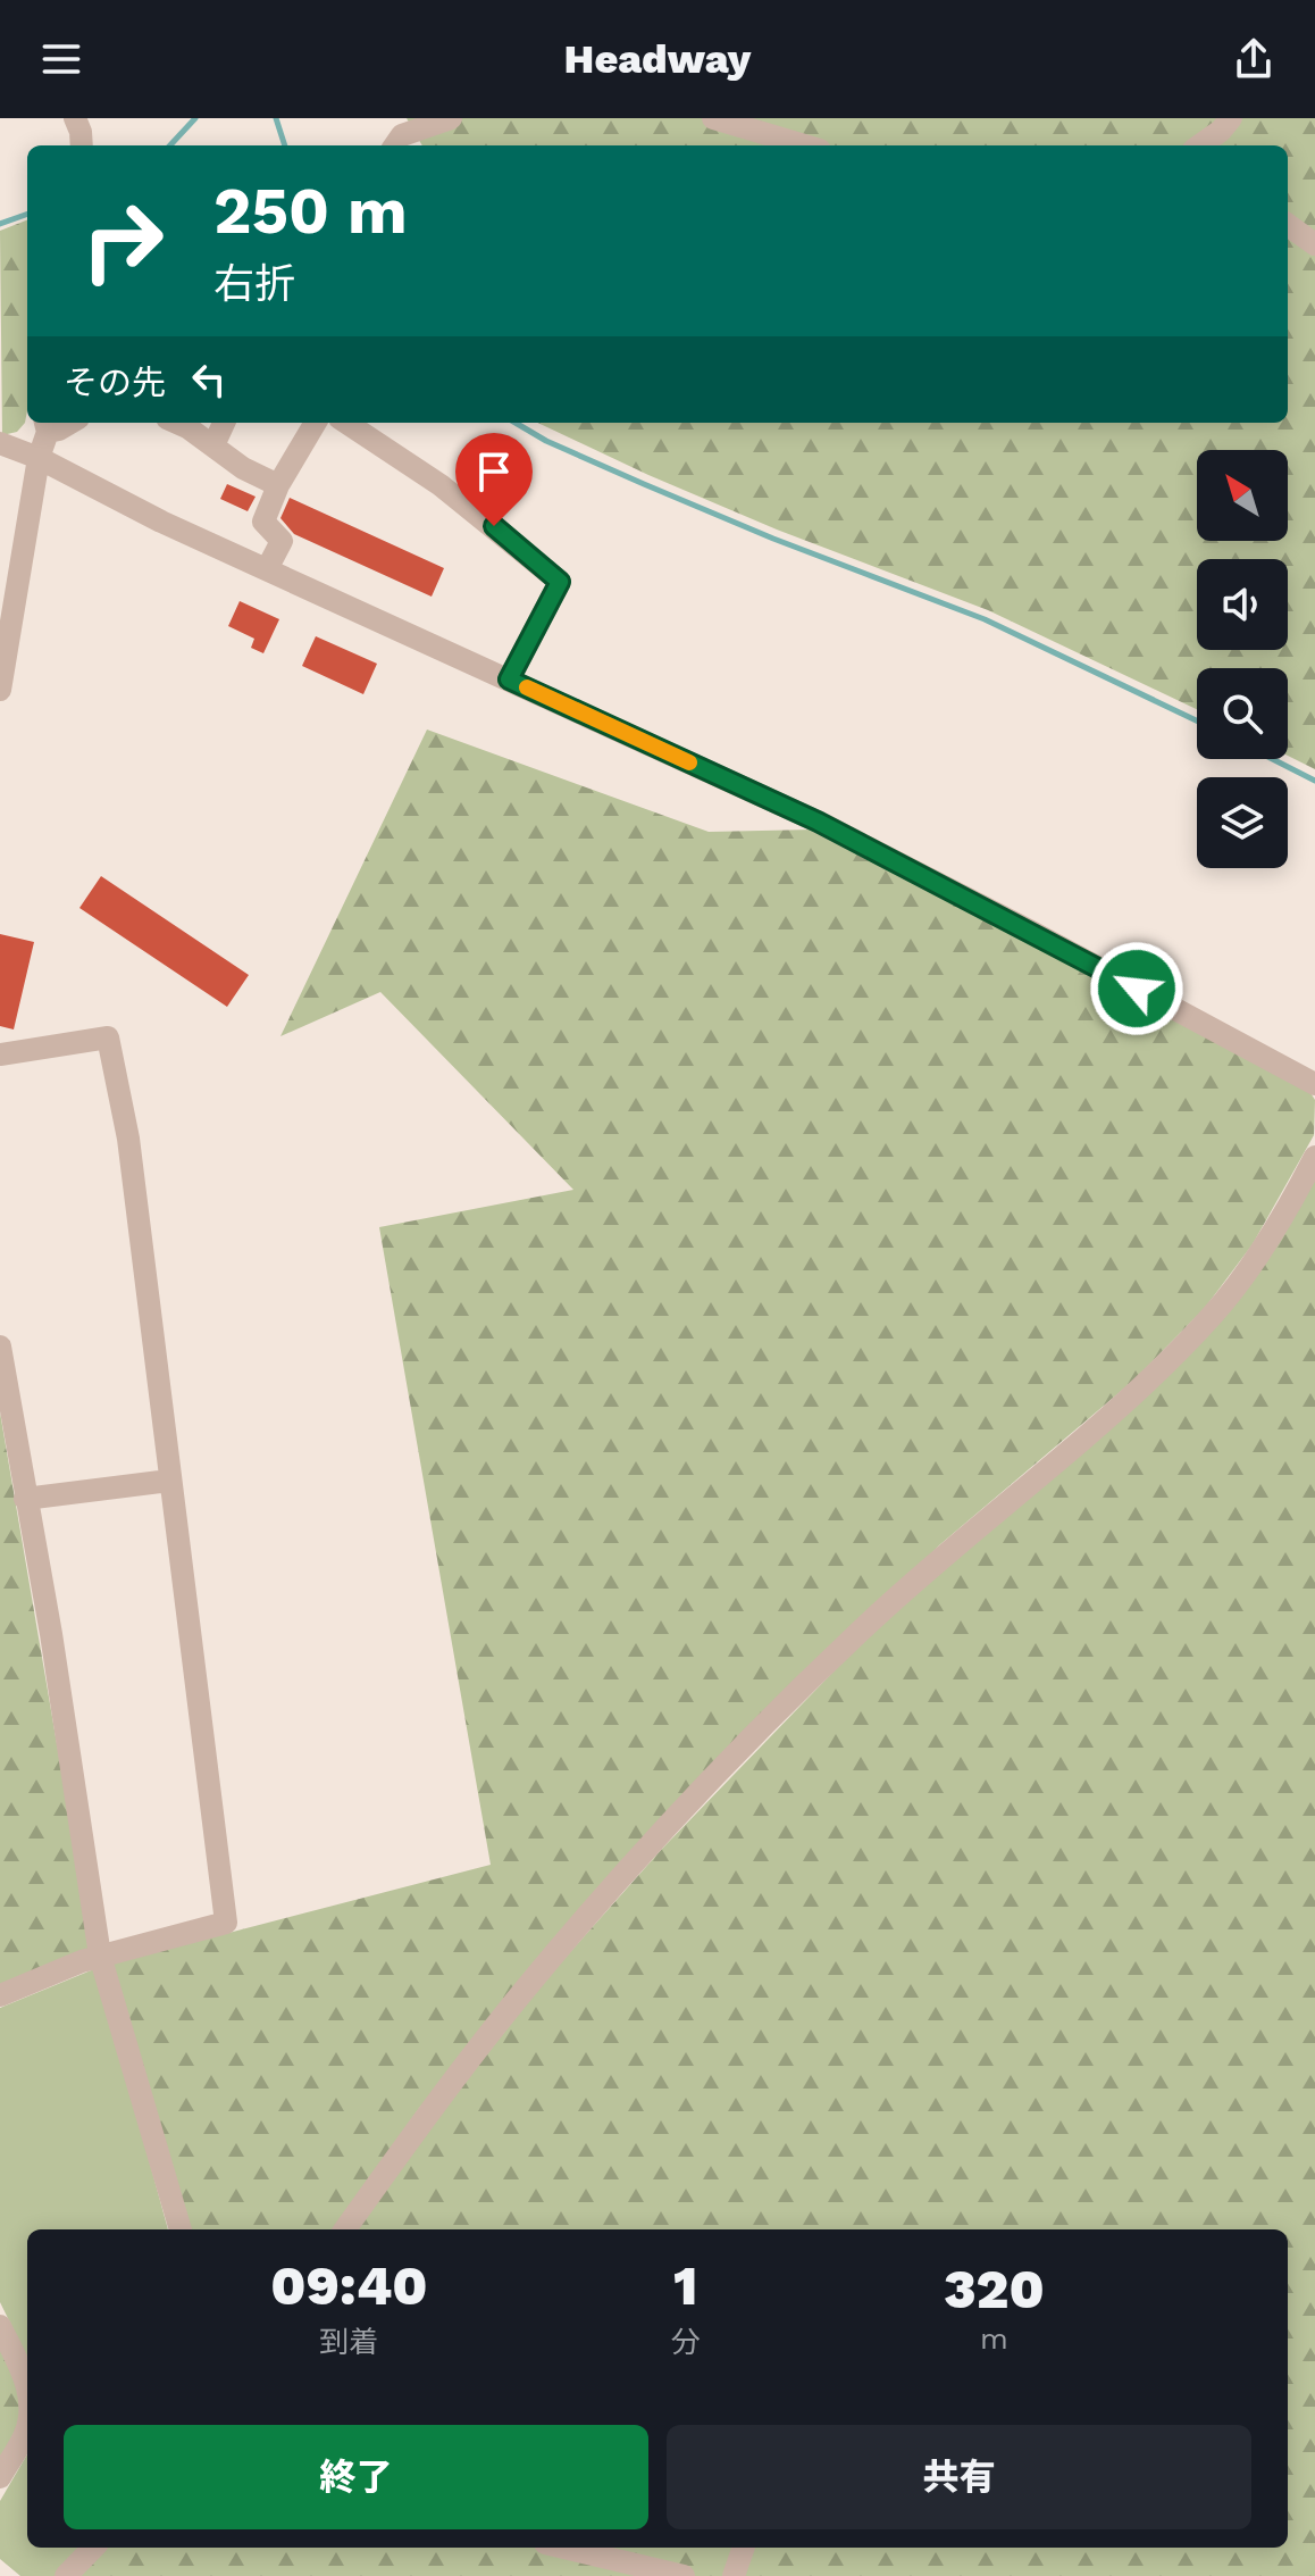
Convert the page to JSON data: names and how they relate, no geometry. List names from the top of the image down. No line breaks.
{"north":"top left","page":{"header":"Headway","turn":["250 m","右折"],"then":"その先","eta":["09:40","到着","1","分","320","m"],"buttons":["終了","共有"]}}
